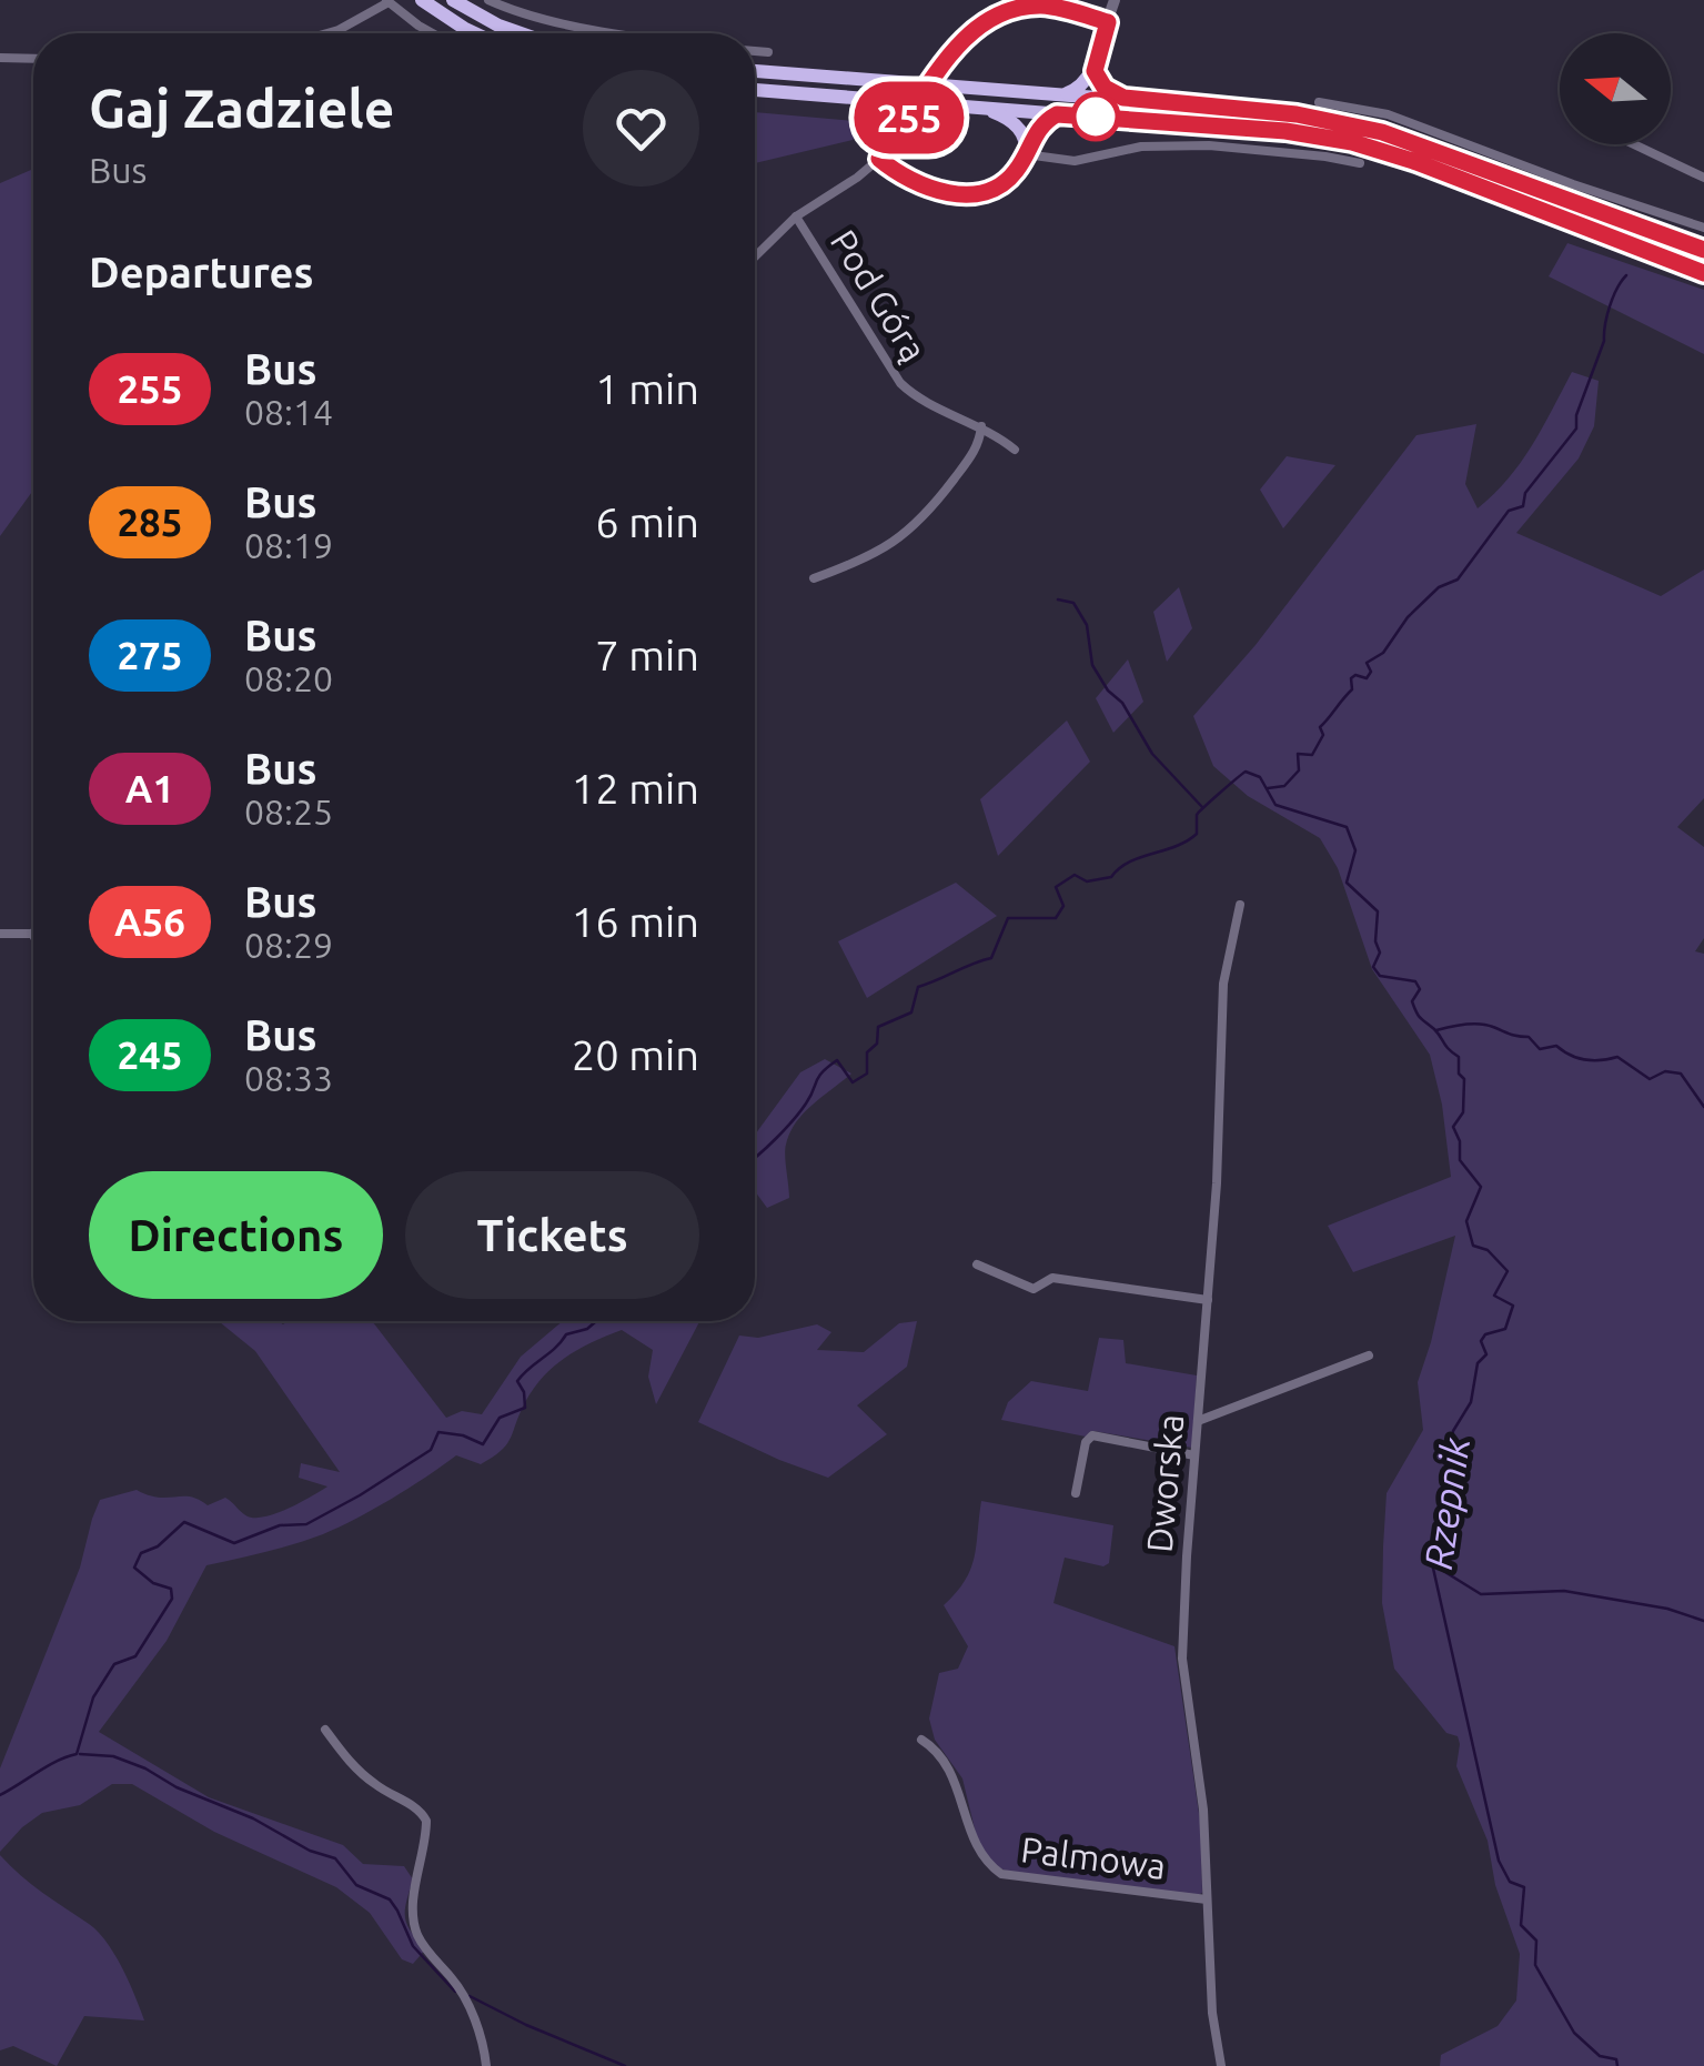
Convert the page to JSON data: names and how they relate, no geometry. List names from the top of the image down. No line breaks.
{"streets":{"street":["Pod Górą","Dworska","Palmowa"]},"crossings":[["Dworska","Palmowa"]],"water":["Rzepnik"],"lines":["bus line 255"],"north":"left","page":{"on_map":"255","heading":[["Gaj Zadziele","Bus"],"Departures"],"list":[{"mark":"255","name":"Bus","note":"08:14","value":"1 min"},{"mark":"285","name":"Bus","note":"08:19","value":"6 min"},{"mark":"275","name":"Bus","note":"08:20","value":"7 min"},{"mark":"A1","name":"Bus","note":"08:25","value":"12 min"},{"mark":"A56","name":"Bus","note":"08:29","value":"16 min"},{"mark":"245","name":"Bus","note":"08:33","value":"20 min"}],"buttons":["Directions","Tickets"]}}
